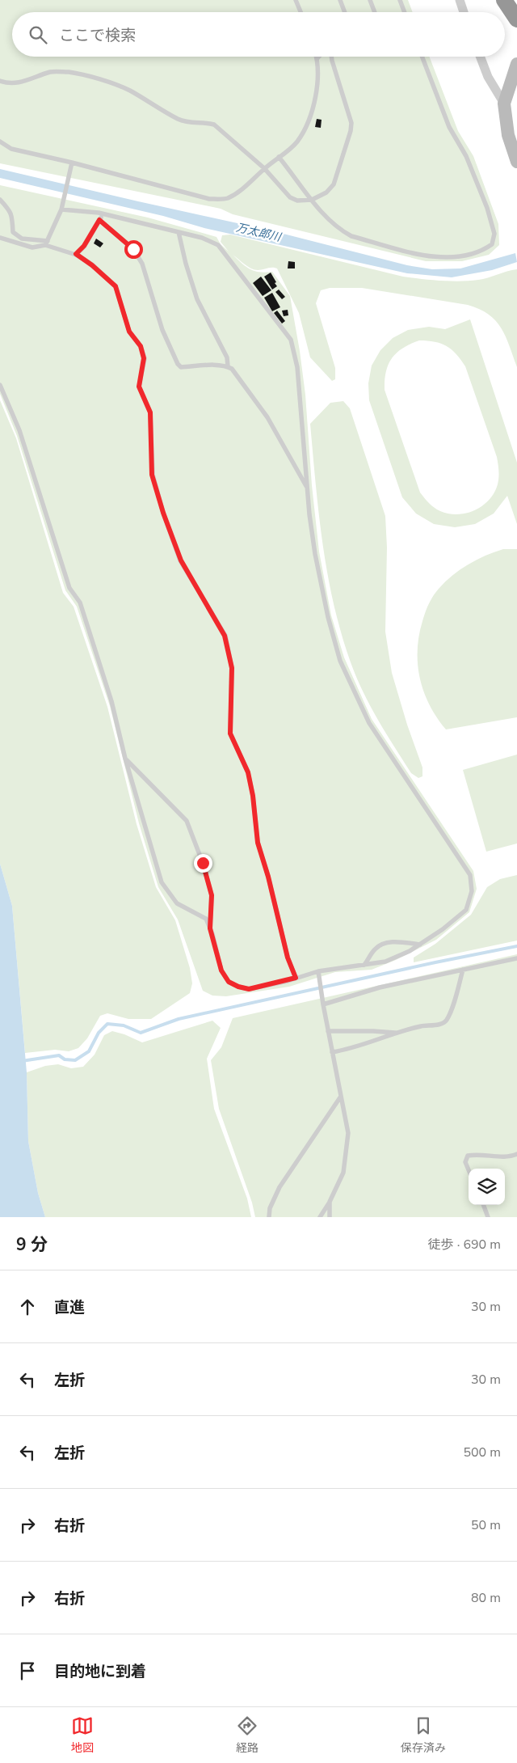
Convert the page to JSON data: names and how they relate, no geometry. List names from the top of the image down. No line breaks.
{"water":["万太郎川"],"page":{"search":"ここで検索","heading":["9 分","徒歩 · 690 m"],"list":[["直進","30 m"],["左折","30 m"],["左折","500 m"],["右折","50 m"],["右折","80 m"],"目的地に到着"],"nav":["地図","経路","保存済み"]}}
